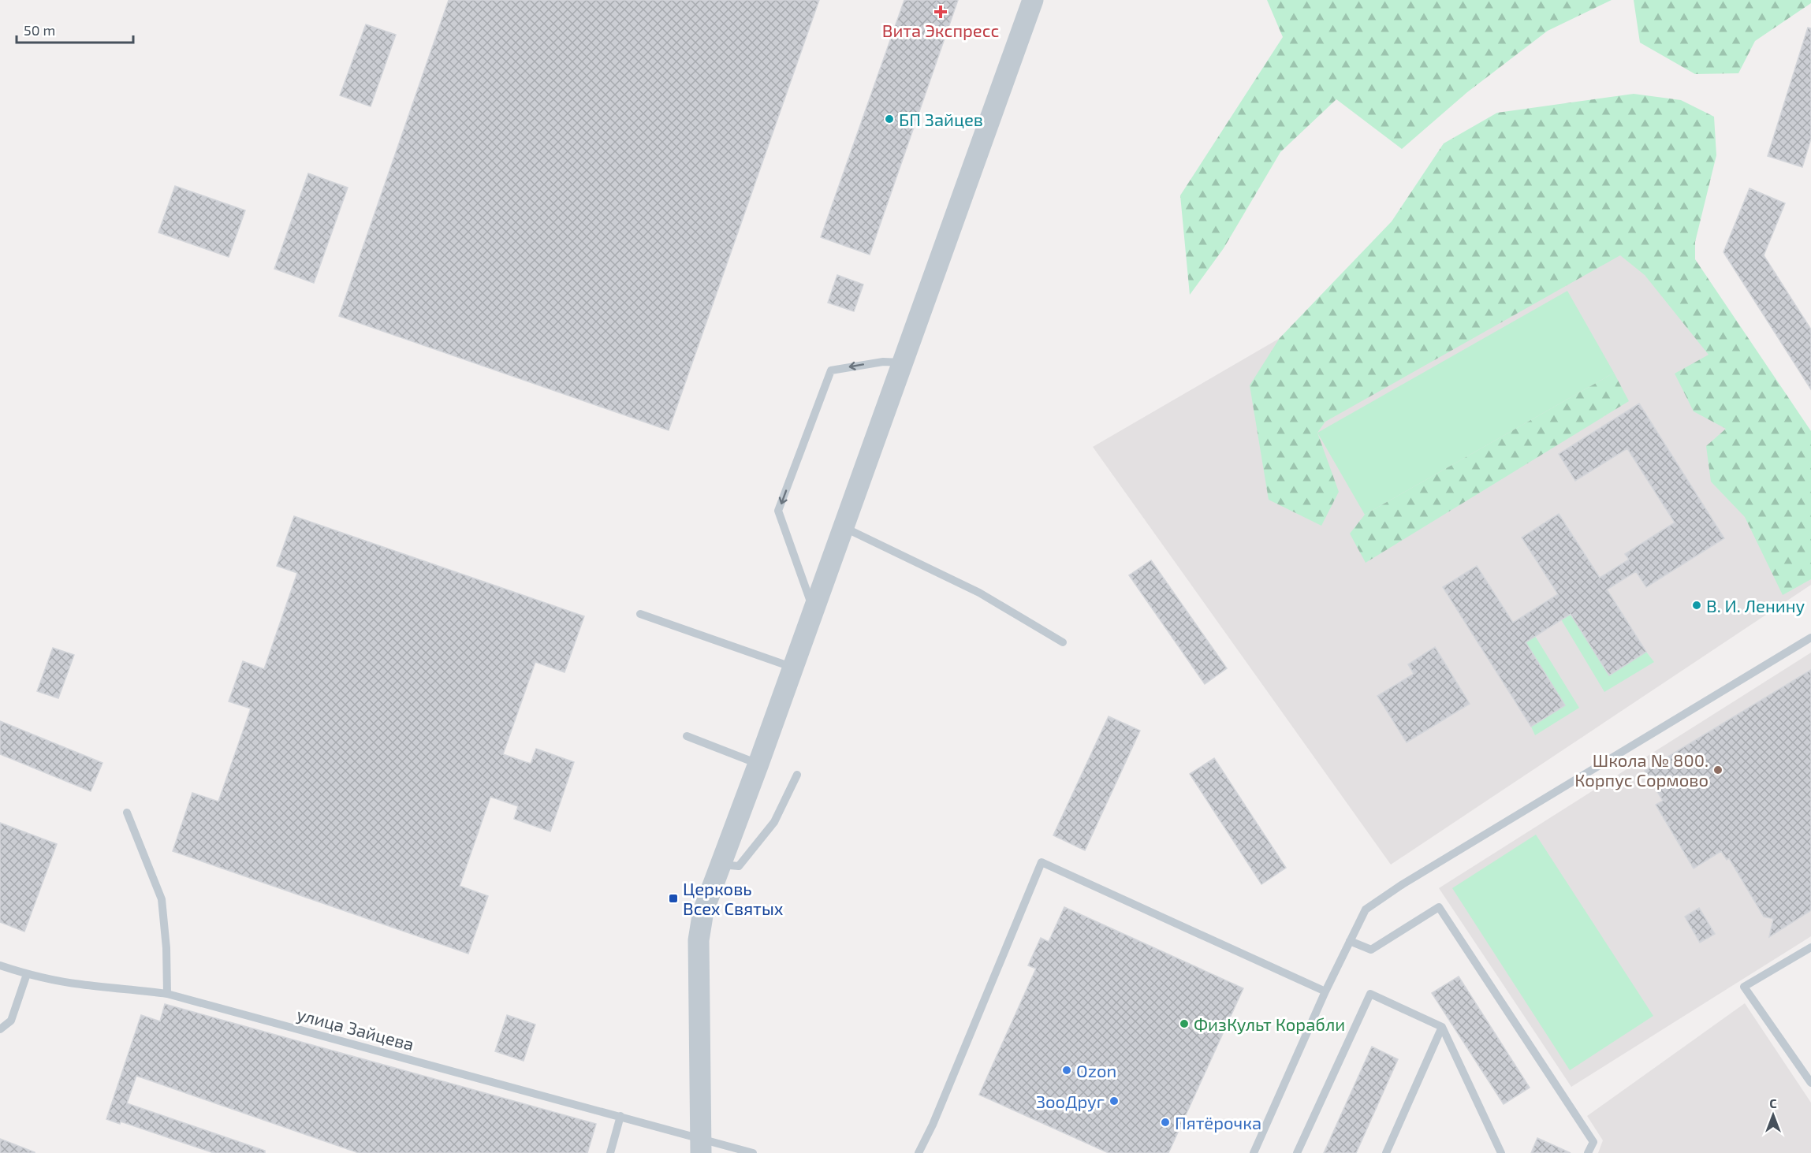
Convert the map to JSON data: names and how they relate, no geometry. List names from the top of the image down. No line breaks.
{"streets":{"lane":["улица Зайцева"]},"places":{"health":["Вита Экспресс"],"other":["БП Зайцев","В. И. Ленину","Школа № 800. Корпус Сормово","ФизКульт Корабли","Ozon","ЗооДруг","Пятёрочка"],"transit":["Церковь Всех Святых"]},"scale_bar":"50 m","north":"top"}
